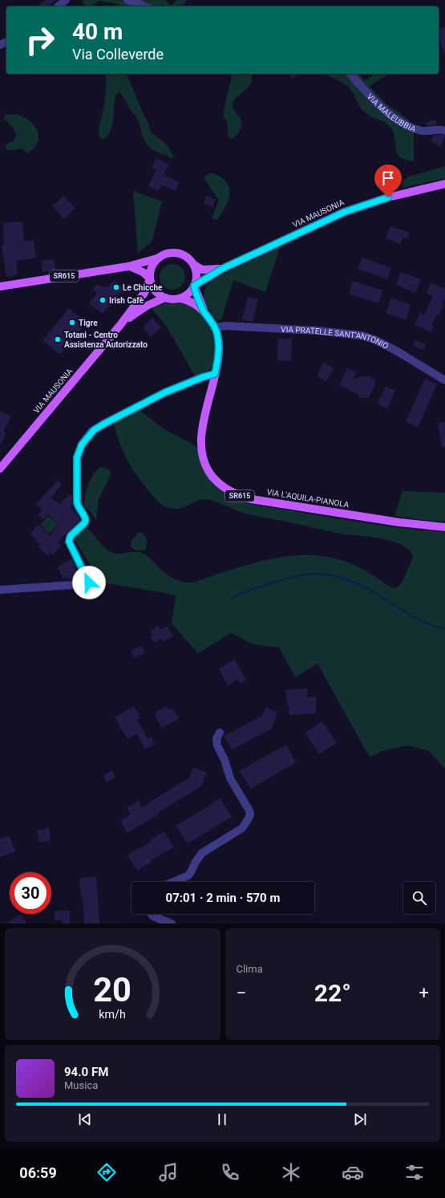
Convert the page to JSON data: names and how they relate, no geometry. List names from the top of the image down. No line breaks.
{"streets":{"main road":["VIA MAUSONIA","SR615","VIA L'AQUILA-PIANOLA"],"street":["VIA MALEUBBIA","VIA PRATELLE SANT'ANTONIO"]},"crossings":[["VIA MAUSONIA","SR615"],["VIA MAUSONIA","VIA L'AQUILA-PIANOLA"],["SR615","VIA L'AQUILA-PIANOLA"],["VIA PRATELLE SANT'ANTONIO","VIA L'AQUILA-PIANOLA"]],"places":["Le Chicche","Irish Cafè","Tigre","Totani - Centro Assistenza Autorizzato"],"page":{"turn":["40 m","Via Colleverde"],"limit":"30","trip":"07:01 · 2 min · 570 m","tile":"Clima","heat":["−","22°","+"],"song":["94.0 FM","Musica"],"tabs":"06:59","gauge":["20","km/h"]}}
